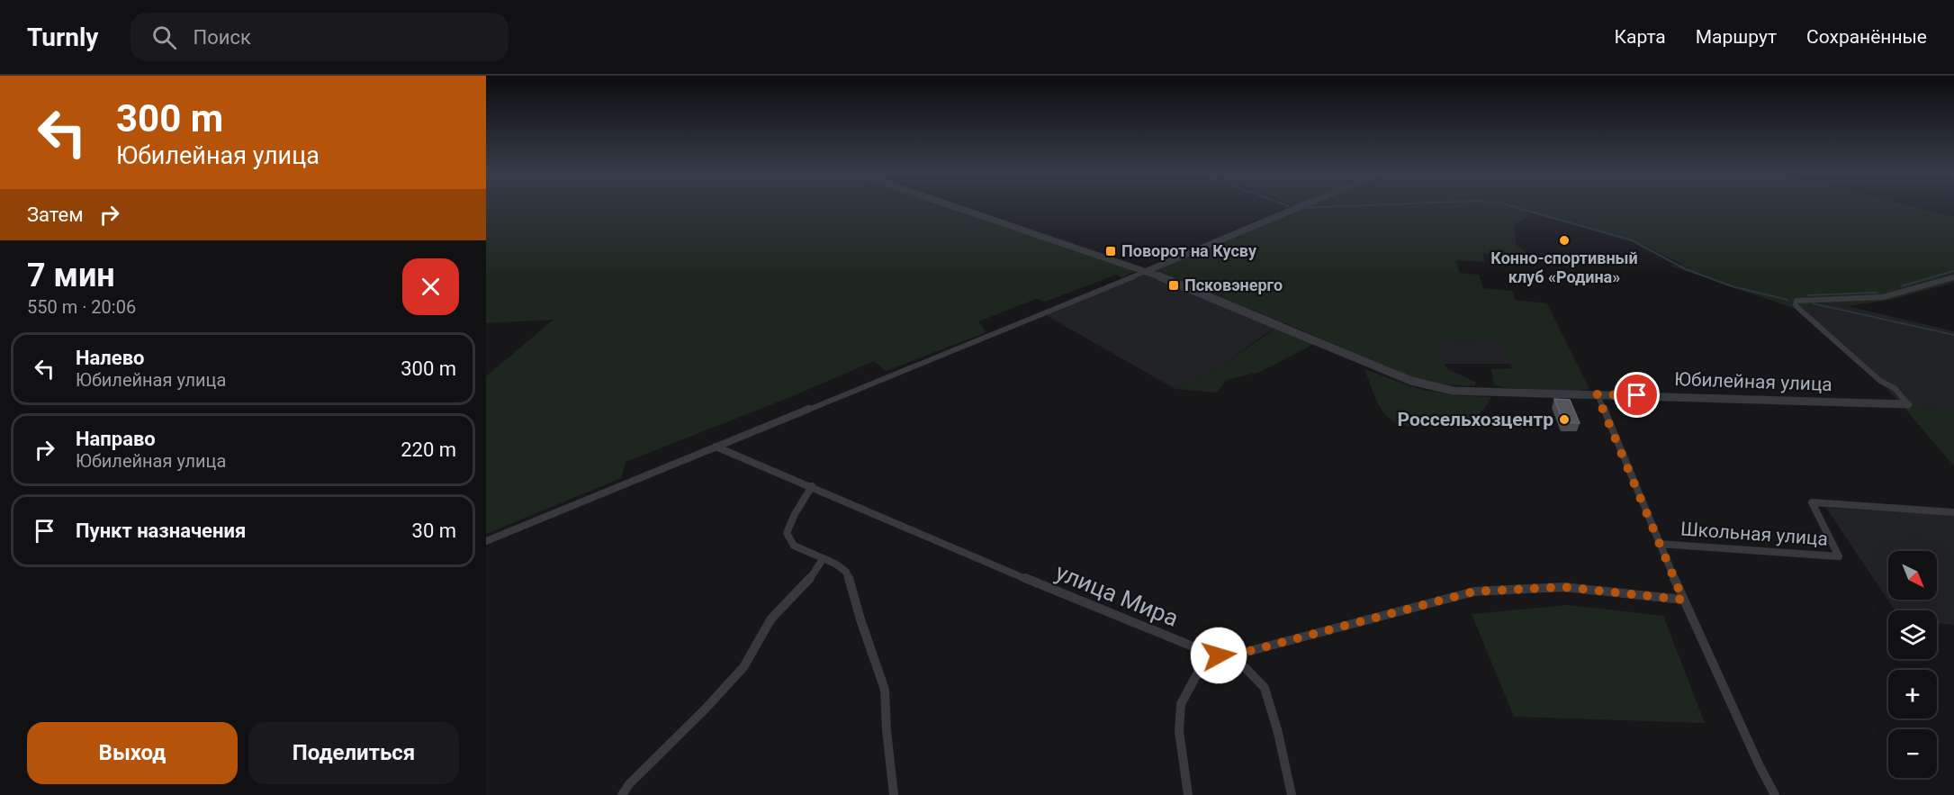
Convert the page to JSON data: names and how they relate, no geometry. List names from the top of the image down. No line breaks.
{"streets":{"street":["Юбилейная улица","Школьная улица","улица Мира"]},"places":{"other":["Конно-спортивный клуб «Родина»","Россельхозцентр"],"transit":["Поворот на Кусву","Псковэнерго"]},"north":"bottom right","page":{"header":"Turnly","search":"Поиск","nav":["Карта","Маршрут","Сохранённые"],"turn":["300 m","Юбилейная улица"],"then":"Затем","heading":["7 мин","550 m · 20:06"],"list":[{"name":"Налево","note":"Юбилейная улица","value":"300 m"},{"name":"Направо","note":"Юбилейная улица","value":"220 m"},{"name":"Пункт назначения","value":"30 m"}],"map_buttons":["+","−"],"buttons":["Выход","Поделиться"]}}
